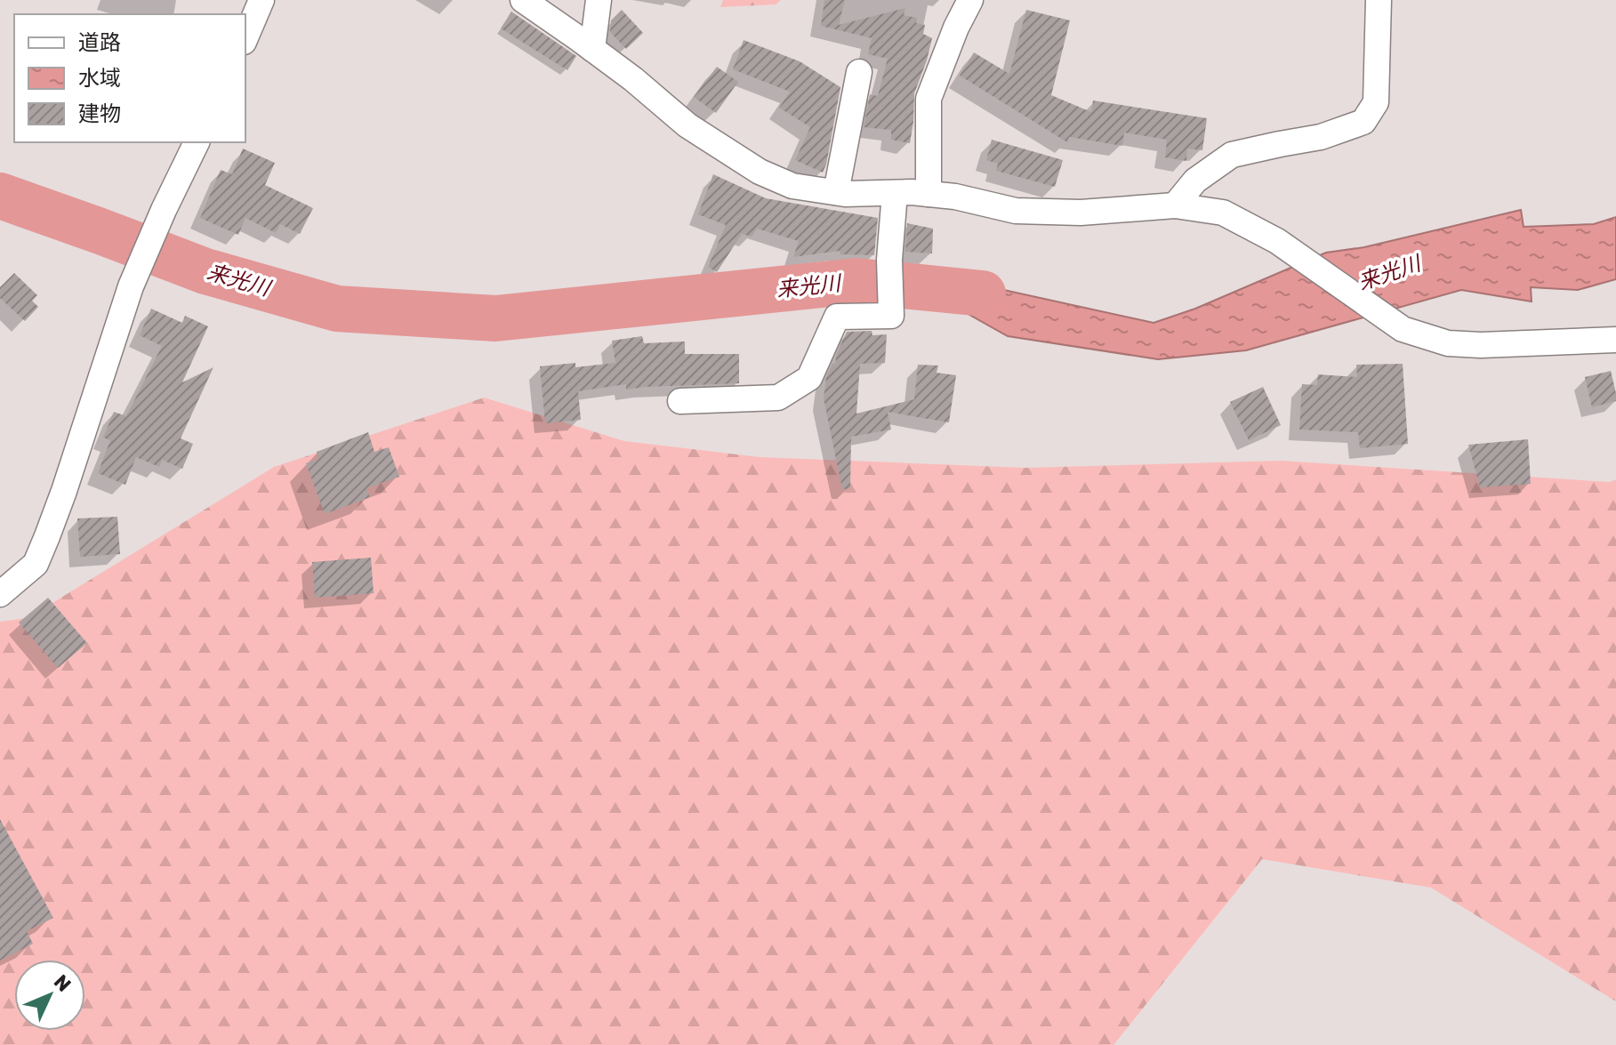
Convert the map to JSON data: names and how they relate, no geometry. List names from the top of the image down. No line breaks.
{"water":["来光川"],"legend":["道路","水域","建物"],"north":"top right"}
